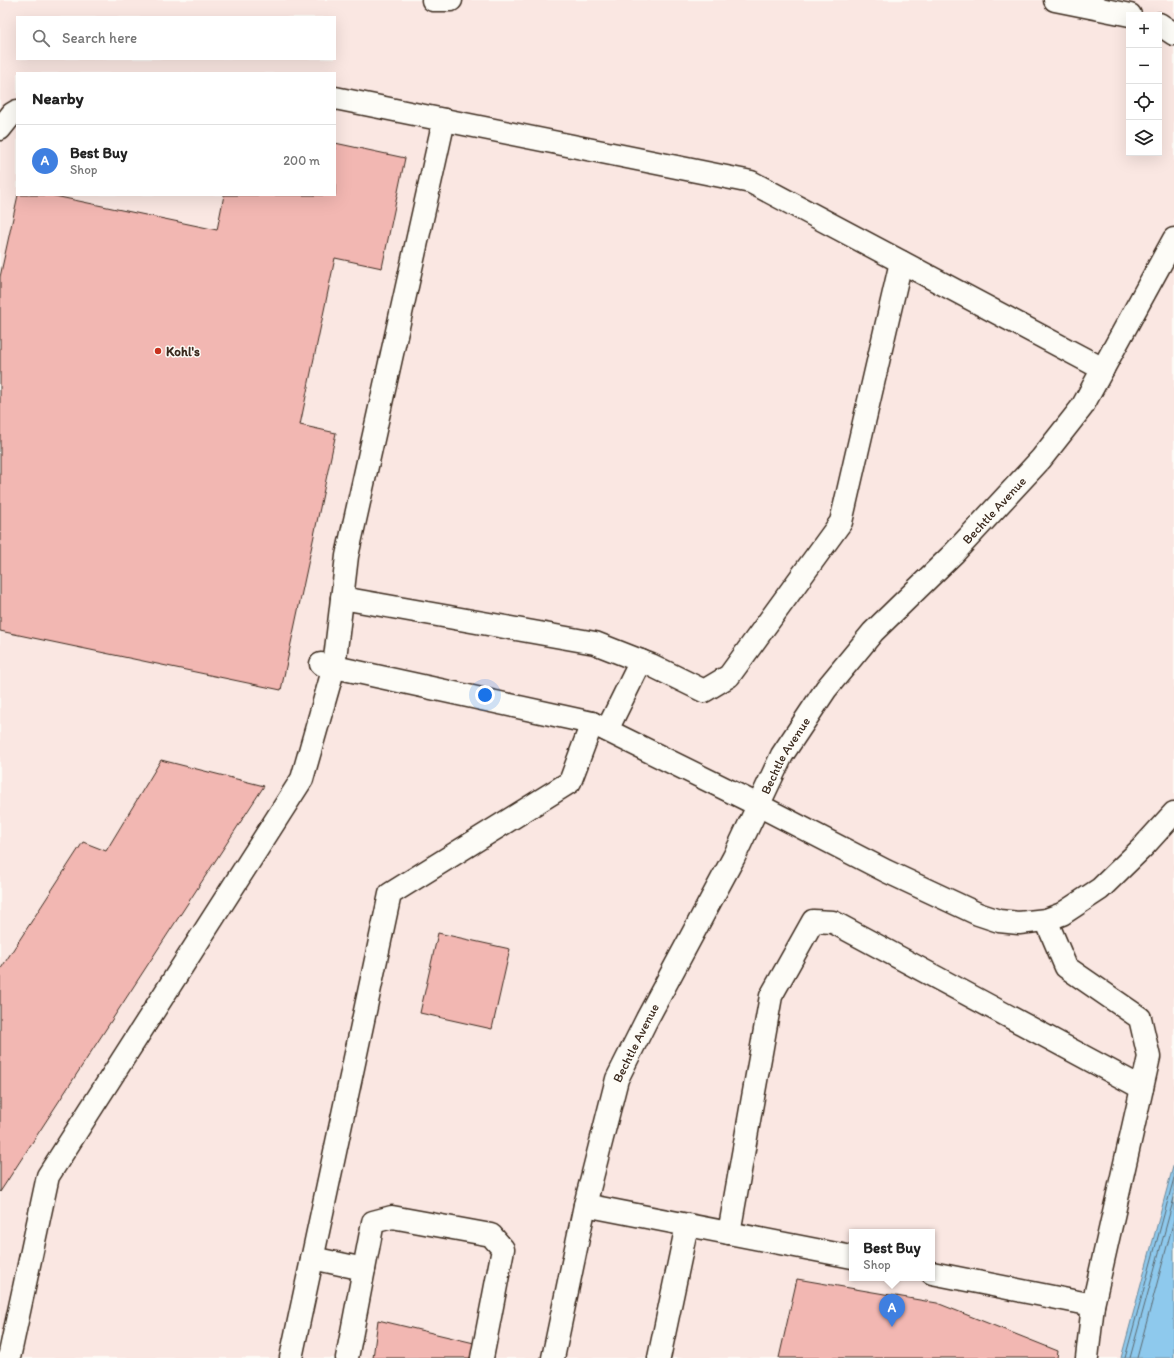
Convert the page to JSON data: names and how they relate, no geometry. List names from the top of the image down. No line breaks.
{"streets":{"street":["Bechtle Avenue"]},"places":["Kohl's"],"page":{"map_buttons":["+","−"],"search":"Search here","heading":"Nearby","list":[{"mark":"A","name":"Best Buy","note":"Shop","value":"200 m"}],"popup":["Best Buy","Shop"],"pins":"A"}}
